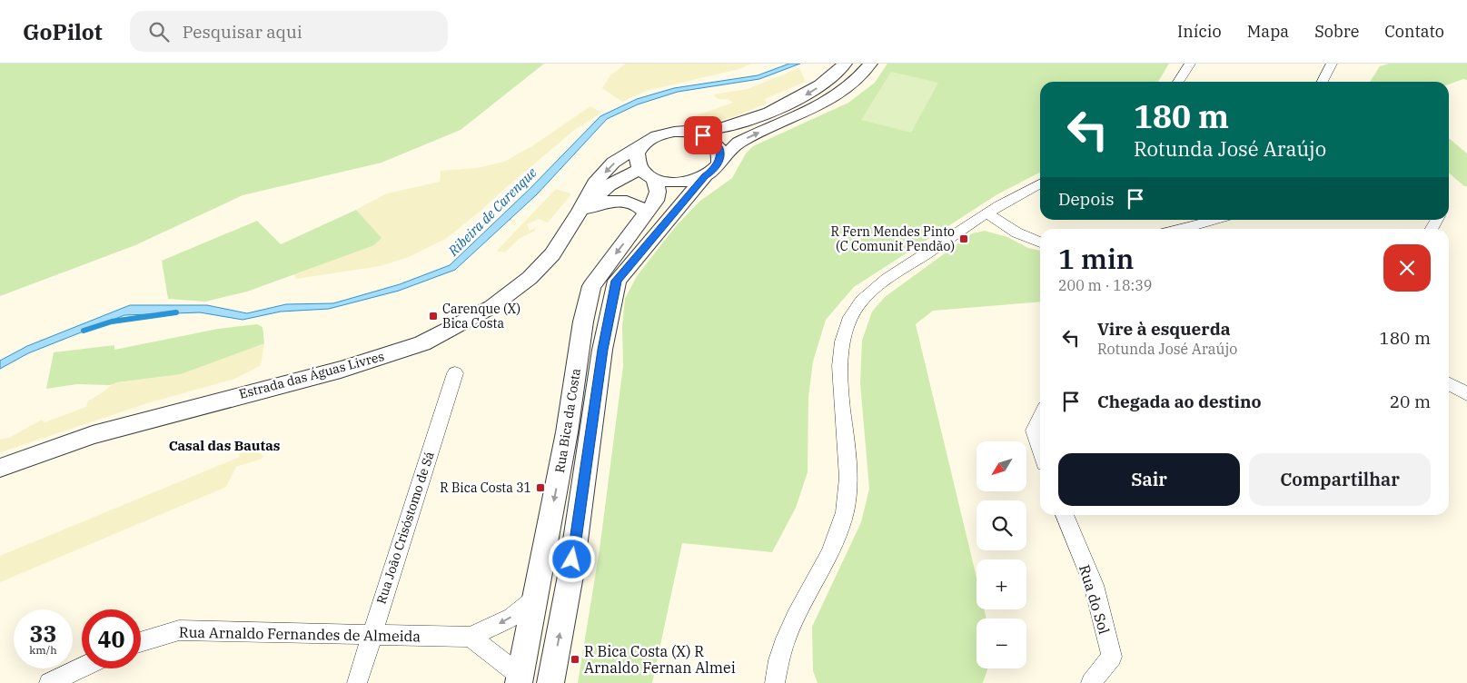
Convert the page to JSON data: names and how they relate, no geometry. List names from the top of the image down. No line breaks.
{"streets":{"street":["Estrada das Águas Livres","Rua Bica da Costa","Rua João Crisóstomo de Sá","Rua do Sol","Rua Arnaldo Fernandes de Almeida"]},"crossings":[["Rua Bica da Costa","Rua Arnaldo Fernandes de Almeida"],["Rua João Crisóstomo de Sá","Rua Arnaldo Fernandes de Almeida"]],"districts":["Casal das Bautas"],"water":["Ribeira de Carenque"],"places":{"transit":["R Fern Mendes Pinto (C Comunit Pendão)","Carenque (X) Bica Costa","R Bica Costa 31","R Bica Costa (X) R Arnaldo Fernan Almei"]},"north":"bottom left","page":{"header":"GoPilot","search":"Pesquisar aqui","nav":["Início","Mapa","Sobre","Contato"],"turn":["180 m","Rotunda José Araújo"],"then":"Depois","heading":["1 min","200 m · 18:39"],"list":[{"name":"Vire à esquerda","note":"Rotunda José Araújo","value":"180 m"},{"name":"Chegada ao destino","value":"20 m"}],"map_buttons":["+","−"],"buttons":["Sair","Compartilhar"],"speed":"33 km/h","limit":"40"}}
